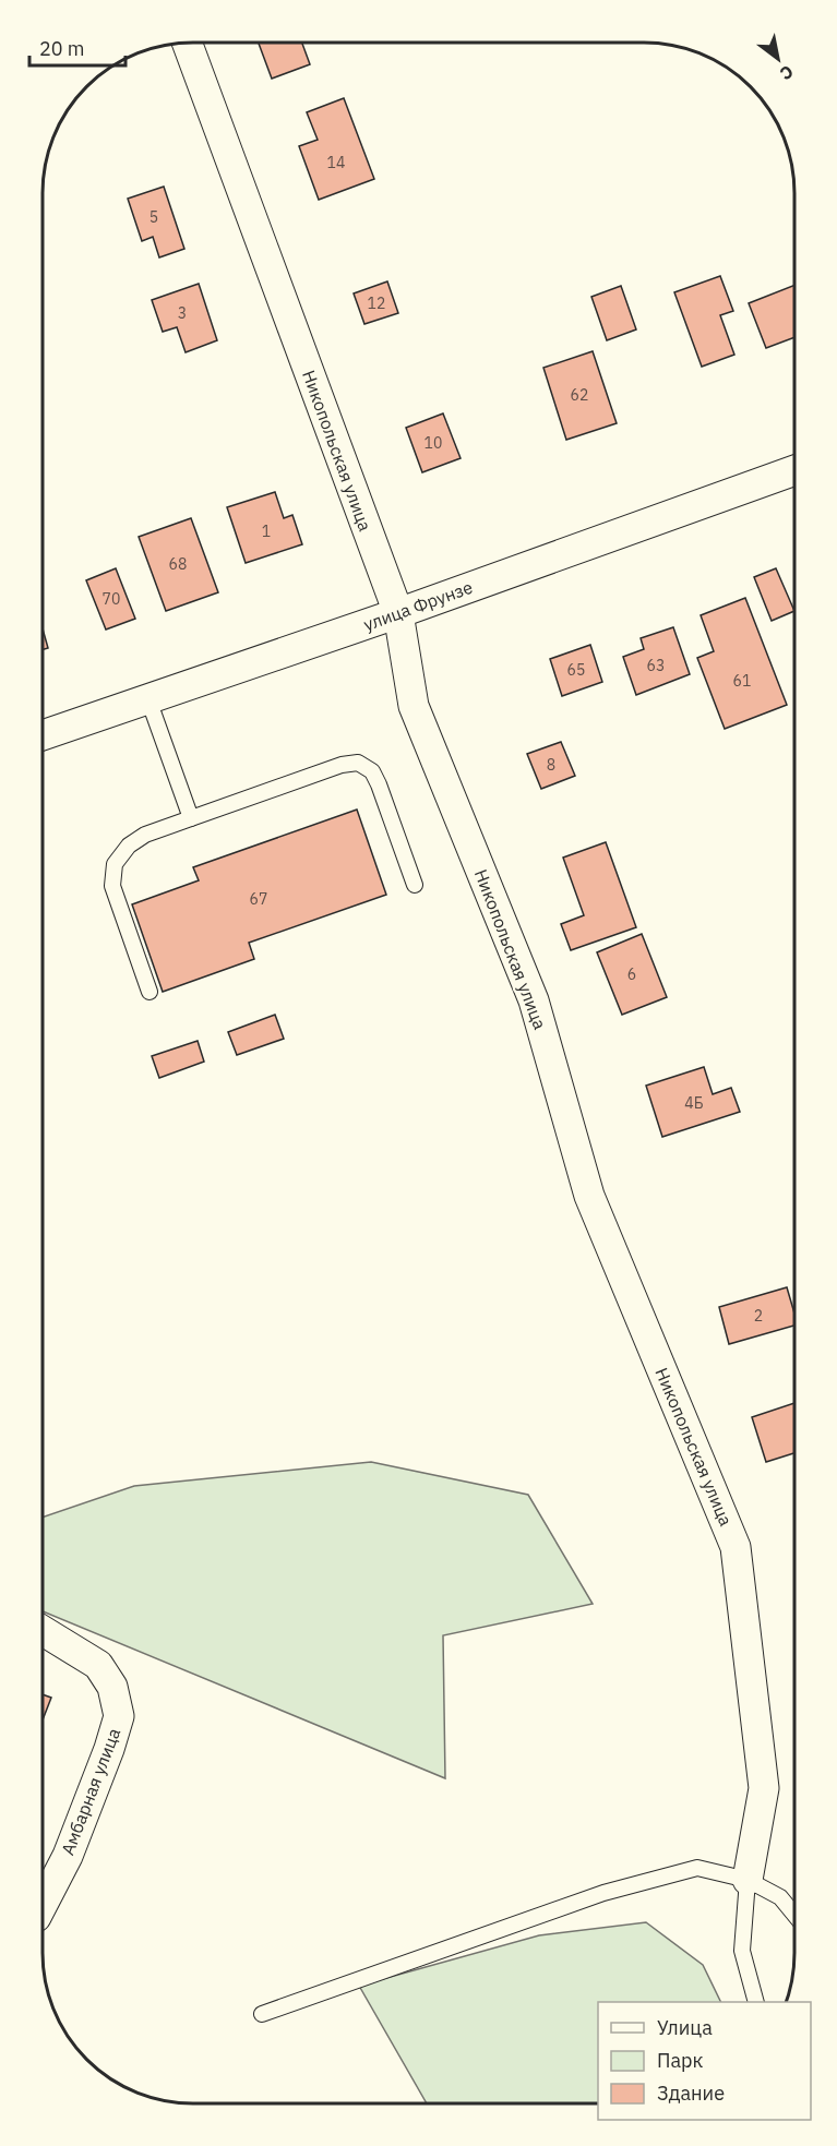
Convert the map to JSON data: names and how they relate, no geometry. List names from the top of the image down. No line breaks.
{"streets":{"street":["Никопольская улица","улица Фрунзе","Амбарная улица"]},"crossings":[["Никопольская улица","улица Фрунзе"]],"house_numbers":["14","5","12","3","62","10","1","68","70","63","65","61","8","67","6","4Б","2"],"legend":["Улица","Парк","Здание"],"scale_bar":"20 m","north":"bottom right"}
